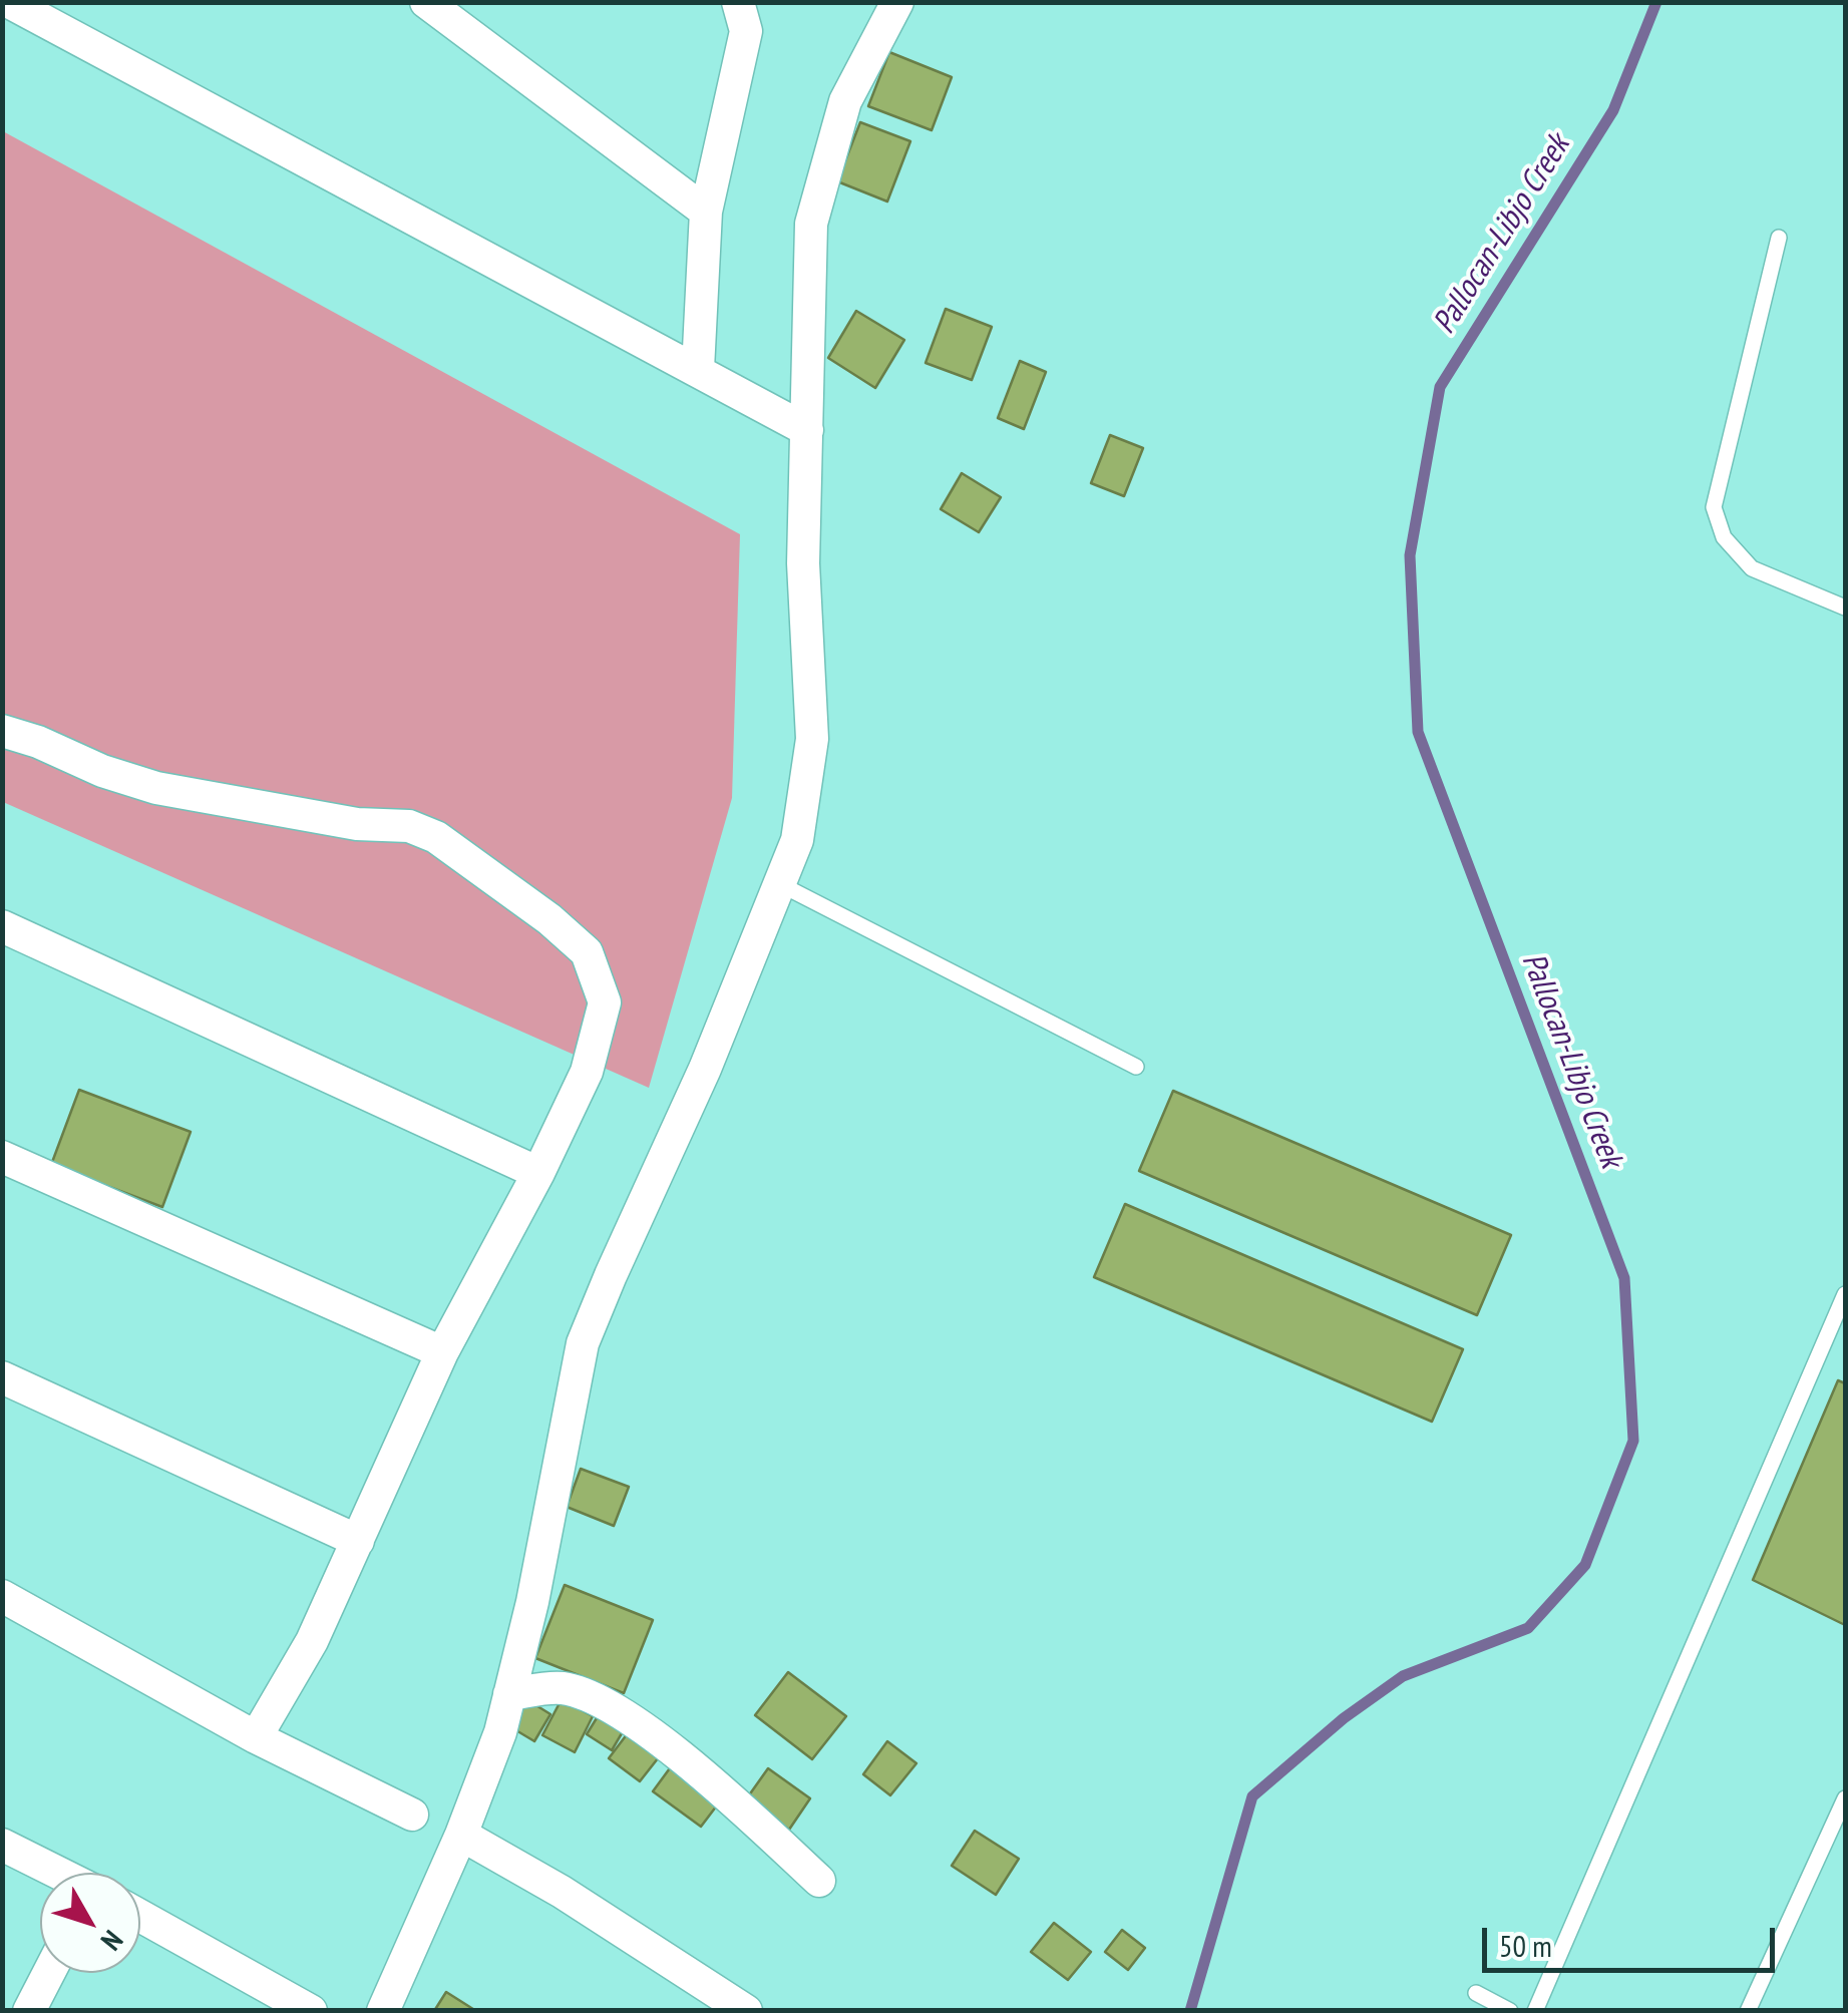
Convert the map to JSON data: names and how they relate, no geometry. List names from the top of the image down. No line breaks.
{"water":["Pallocan-Libjo Creek"],"scale_bar":"50 m","north":"bottom right"}
